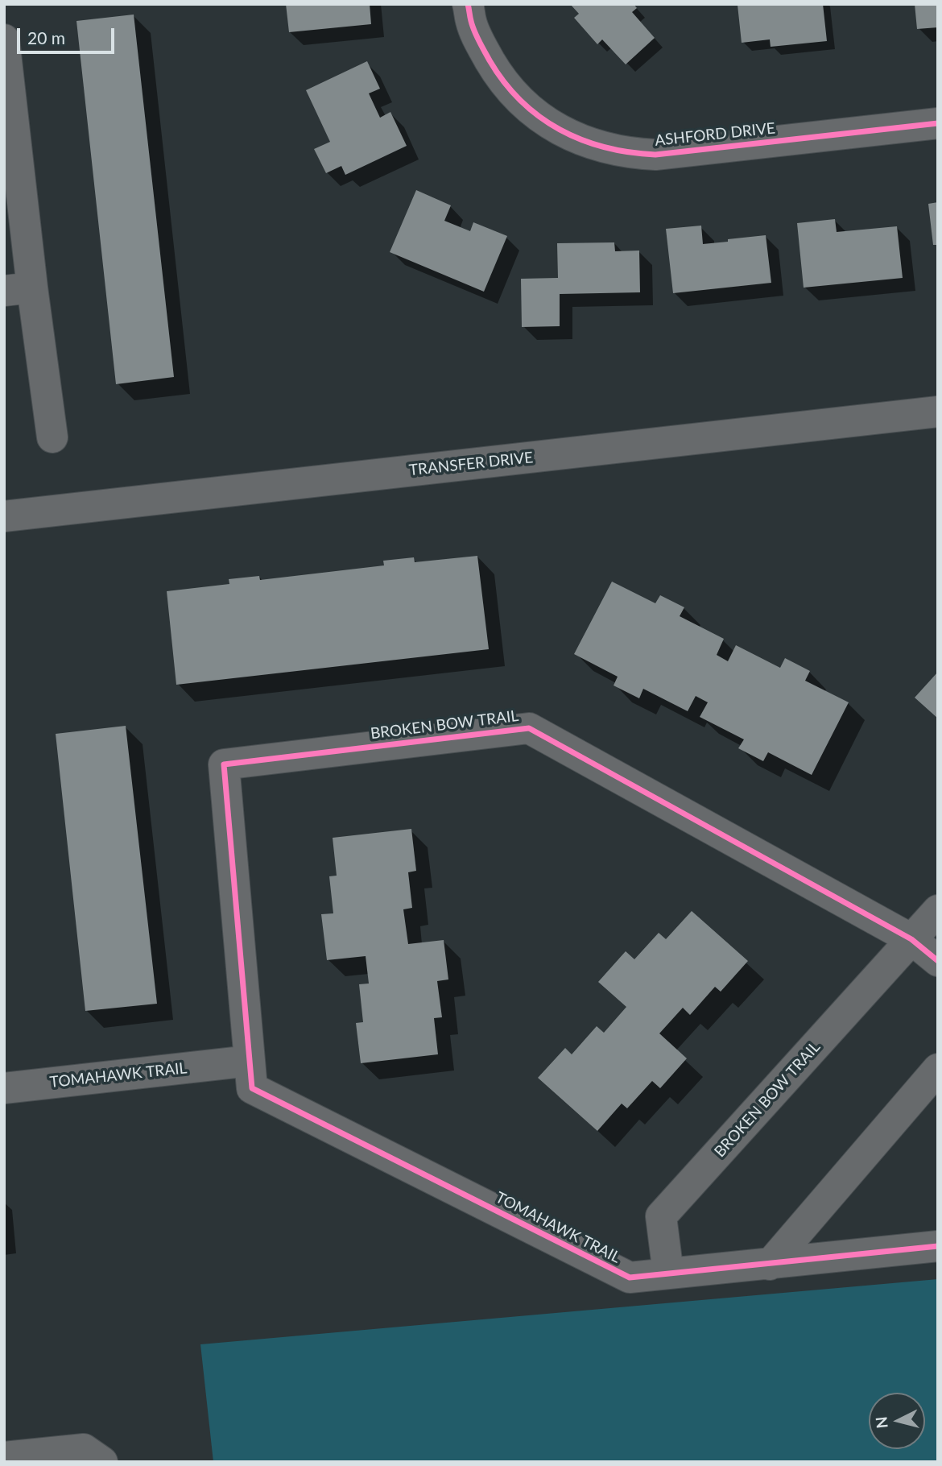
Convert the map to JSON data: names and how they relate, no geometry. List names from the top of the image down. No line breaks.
{"streets":{"street":["ASHFORD DRIVE","TRANSFER DRIVE","BROKEN BOW TRAIL","TOMAHAWK TRAIL"]},"crossings":[["BROKEN BOW TRAIL","TOMAHAWK TRAIL"]],"scale_bar":"20 m","north":"left"}
